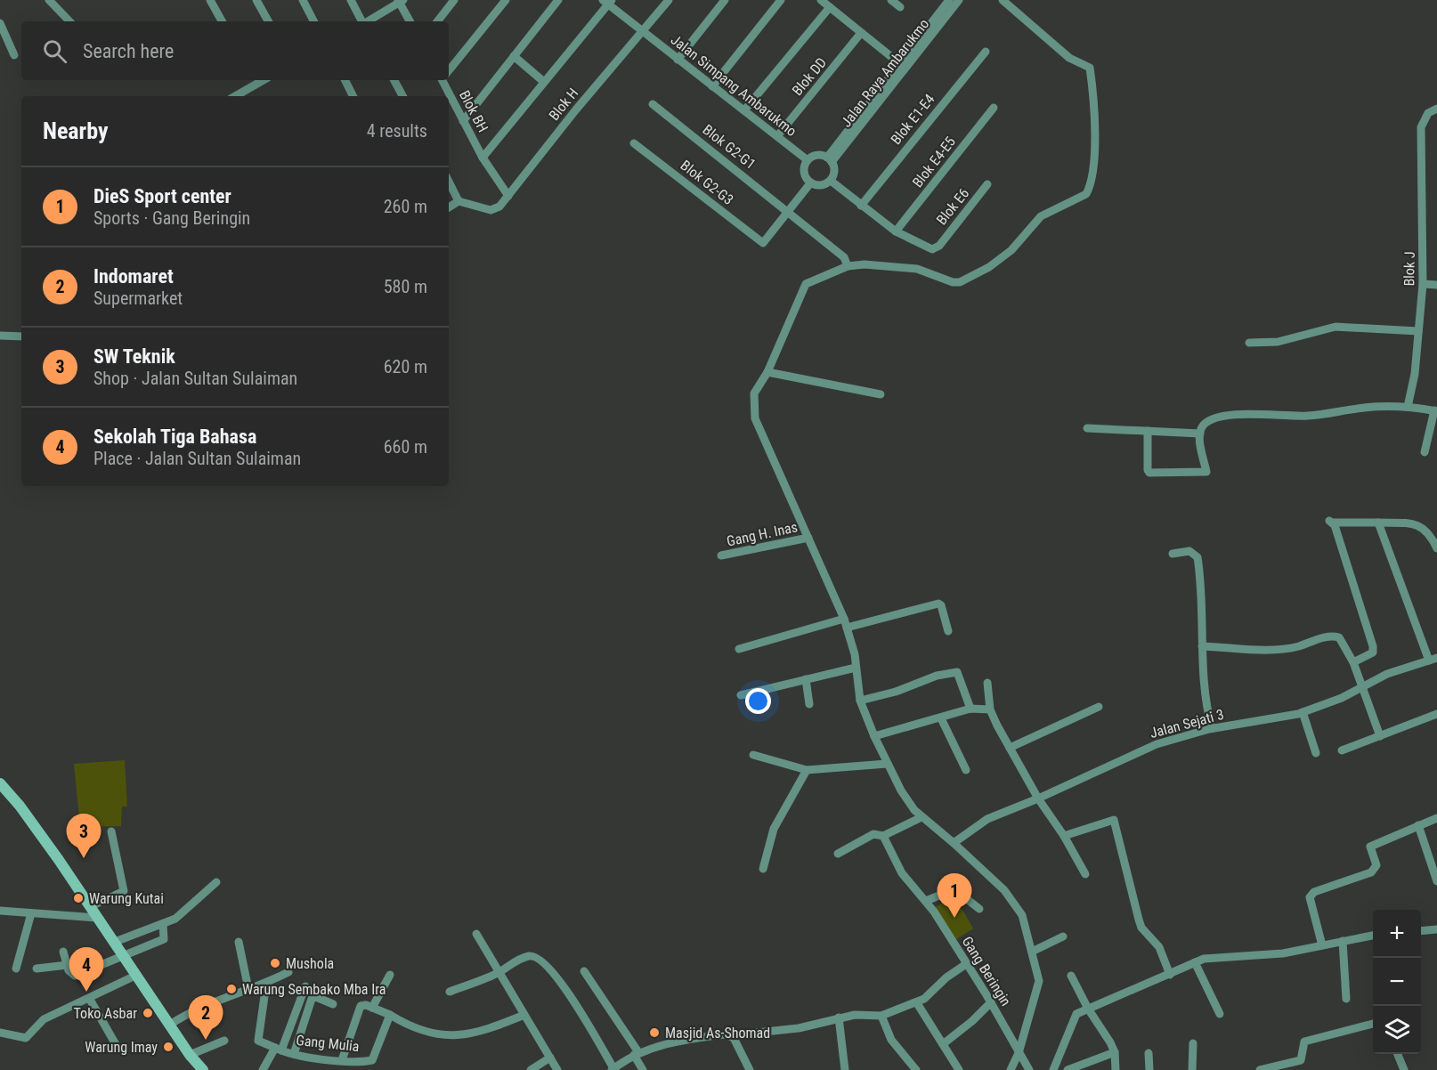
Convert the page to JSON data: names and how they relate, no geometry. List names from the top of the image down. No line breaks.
{"streets":{"street":["Jalan Raya Ambarukmo","Blok DD","Jalan Simpang Ambarukmo","Blok H","Blok BH","Blok E1-E4","Blok G2-G1","Blok E4-E5","Blok G2-G3","Blok E6","Blok J","Gang H. Inas","Jalan Sejati 3","Gang Beringin","Gang Mulia"]},"crossings":[["Jalan Raya Ambarukmo","Jalan Simpang Ambarukmo"],["Blok DD","Jalan Simpang Ambarukmo"],["Jalan Simpang Ambarukmo","Blok H"],["Blok H","Blok BH"],["Blok G2-G1","Blok G2-G3"],["Blok E4-E5","Blok E6"]],"places":["Warung Kutai","Mushola","Warung Sembako Mba Ira","Toko Asbar","Masjid As-Shomad","Warung Imay"],"page":{"search":"Search here","heading":["Nearby","4 results"],"list":[{"mark":"1","name":"DieS Sport center","note":"Sports · Gang Beringin","value":"260 m"},{"mark":"2","name":"Indomaret","note":"Supermarket","value":"580 m"},{"mark":"3","name":"SW Teknik","note":"Shop · Jalan Sultan Sulaiman","value":"620 m"},{"mark":"4","name":"Sekolah Tiga Bahasa","note":"Place · Jalan Sultan Sulaiman","value":"660 m"}],"pins":["3","1","4","2"],"map_buttons":["+","−"]}}
